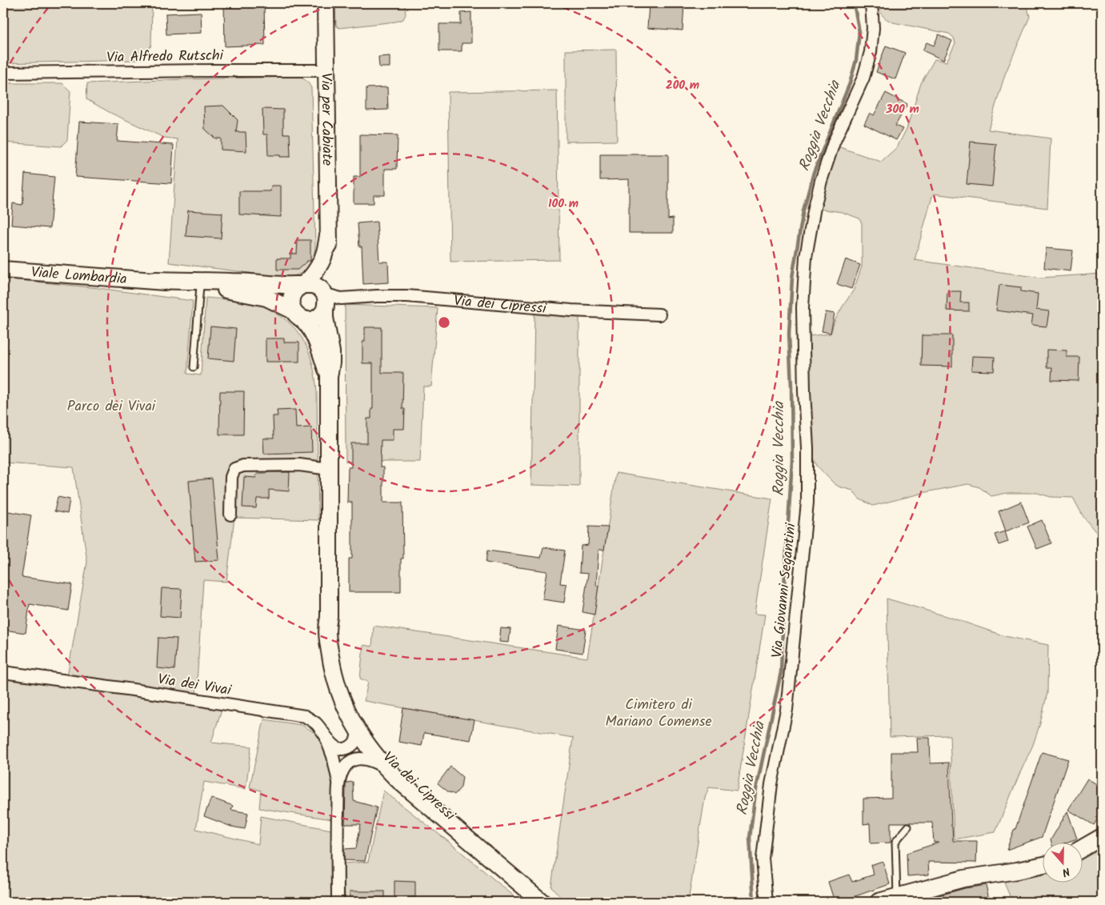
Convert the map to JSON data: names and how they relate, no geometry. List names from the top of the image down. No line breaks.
{"streets":{"main road":["Via per Cabiate","Viale Lombardia","Via dei Cipressi"],"street":["Via Alfredo Rutschi","Via Giovanni Segantini","Via dei Vivai"]},"crossings":[["Via Alfredo Rutschi","Via per Cabiate"],["Viale Lombardia","Via dei Cipressi"],["Via dei Cipressi","Via dei Vivai"]],"water":["Roggia Vecchia"],"parks":["Parco dei Vivai","Cimitero di Mariano Comense"],"north":"bottom","rings":["200 m","300 m","100 m"]}
